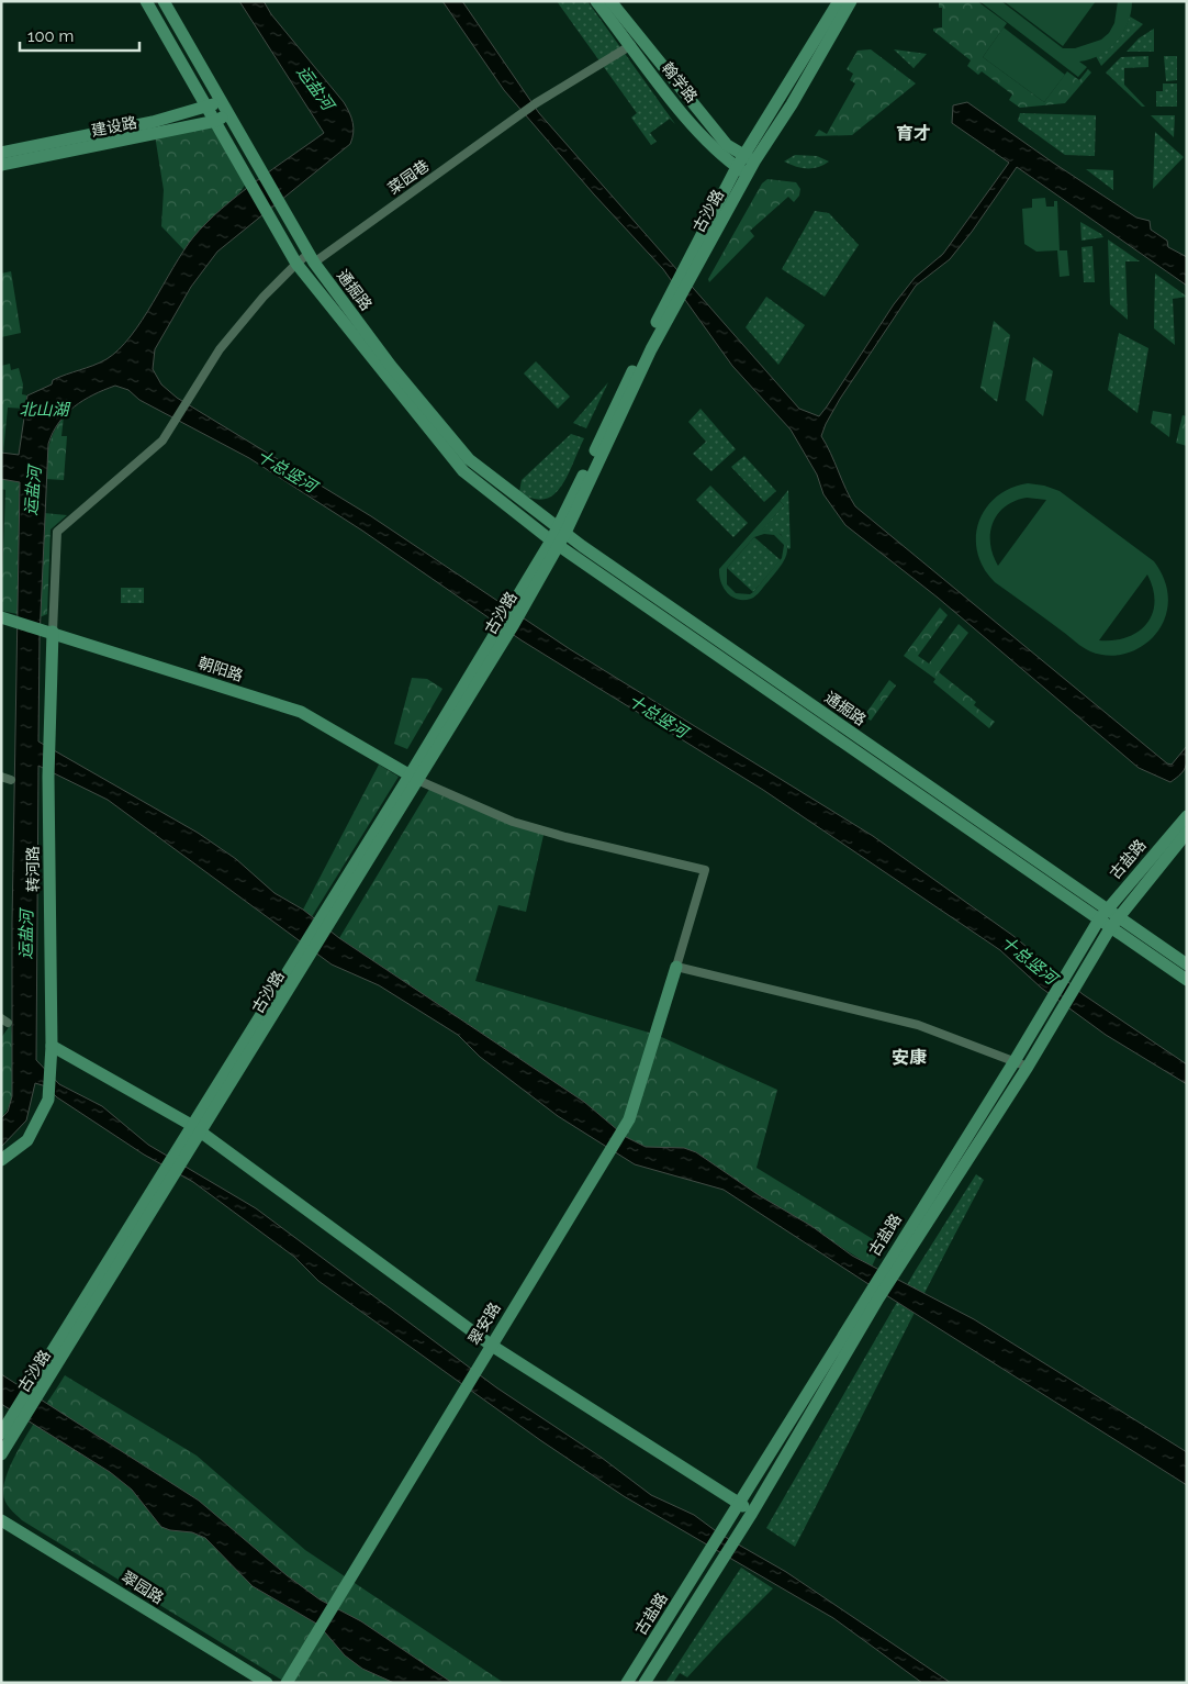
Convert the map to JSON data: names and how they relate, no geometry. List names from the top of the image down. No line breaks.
{"streets":{"street":["翰学路","建设路","菜园巷","古沙路","通掘路","朝阳路","古盐路","转河路","翠安路","翠园路"]},"crossings":[["翰学路","菜园巷"],["翰学路","古沙路"],["建设路","通掘路"],["菜园巷","通掘路"],["菜园巷","朝阳路"],["菜园巷","转河路"],["古沙路","通掘路"],["古沙路","朝阳路"],["通掘路","古盐路"],["朝阳路","转河路"]],"districts":["育才","安康"],"water":["运盐河","北山湖","十总竖河"],"scale_bar":"100 m"}
